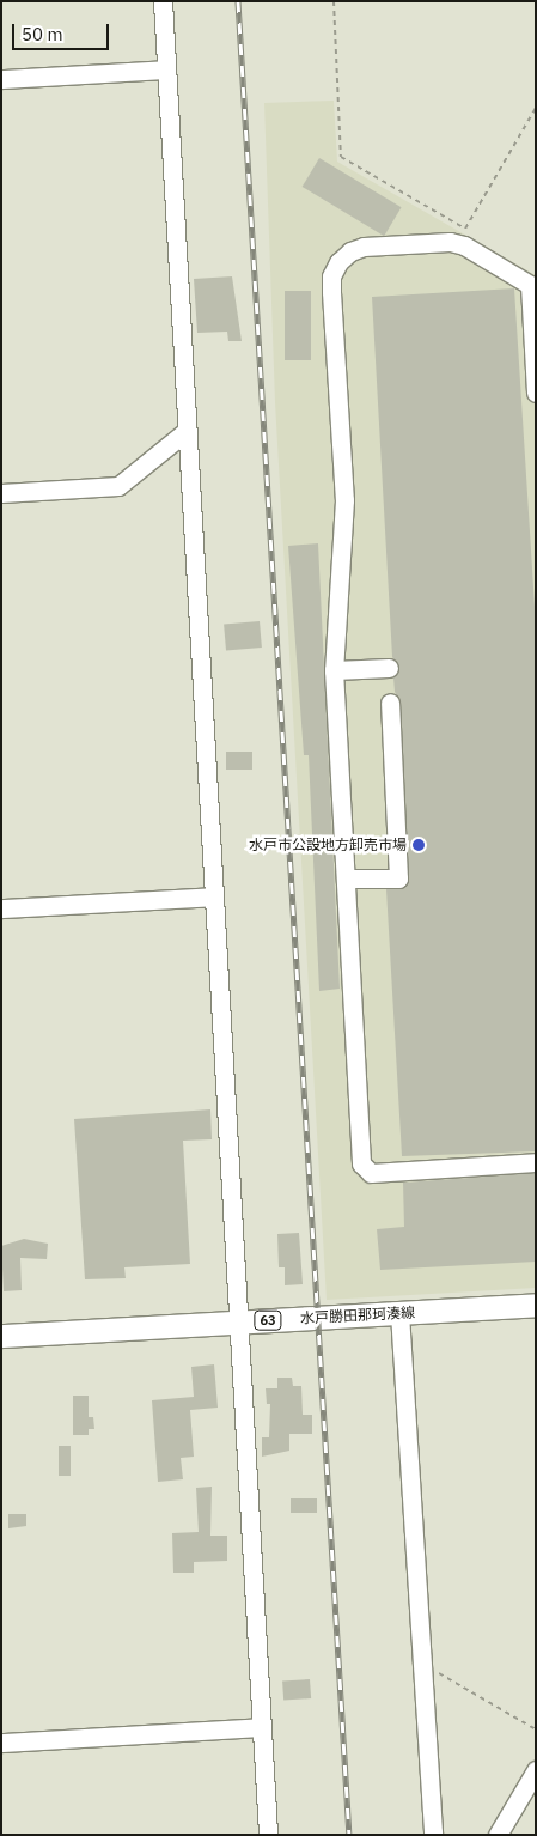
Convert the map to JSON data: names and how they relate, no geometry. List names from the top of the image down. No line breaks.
{"streets":{"main road":["水戸勝田那珂湊線","63"]},"places":["水戸市公設地方卸売市場"],"scale_bar":"50 m"}
